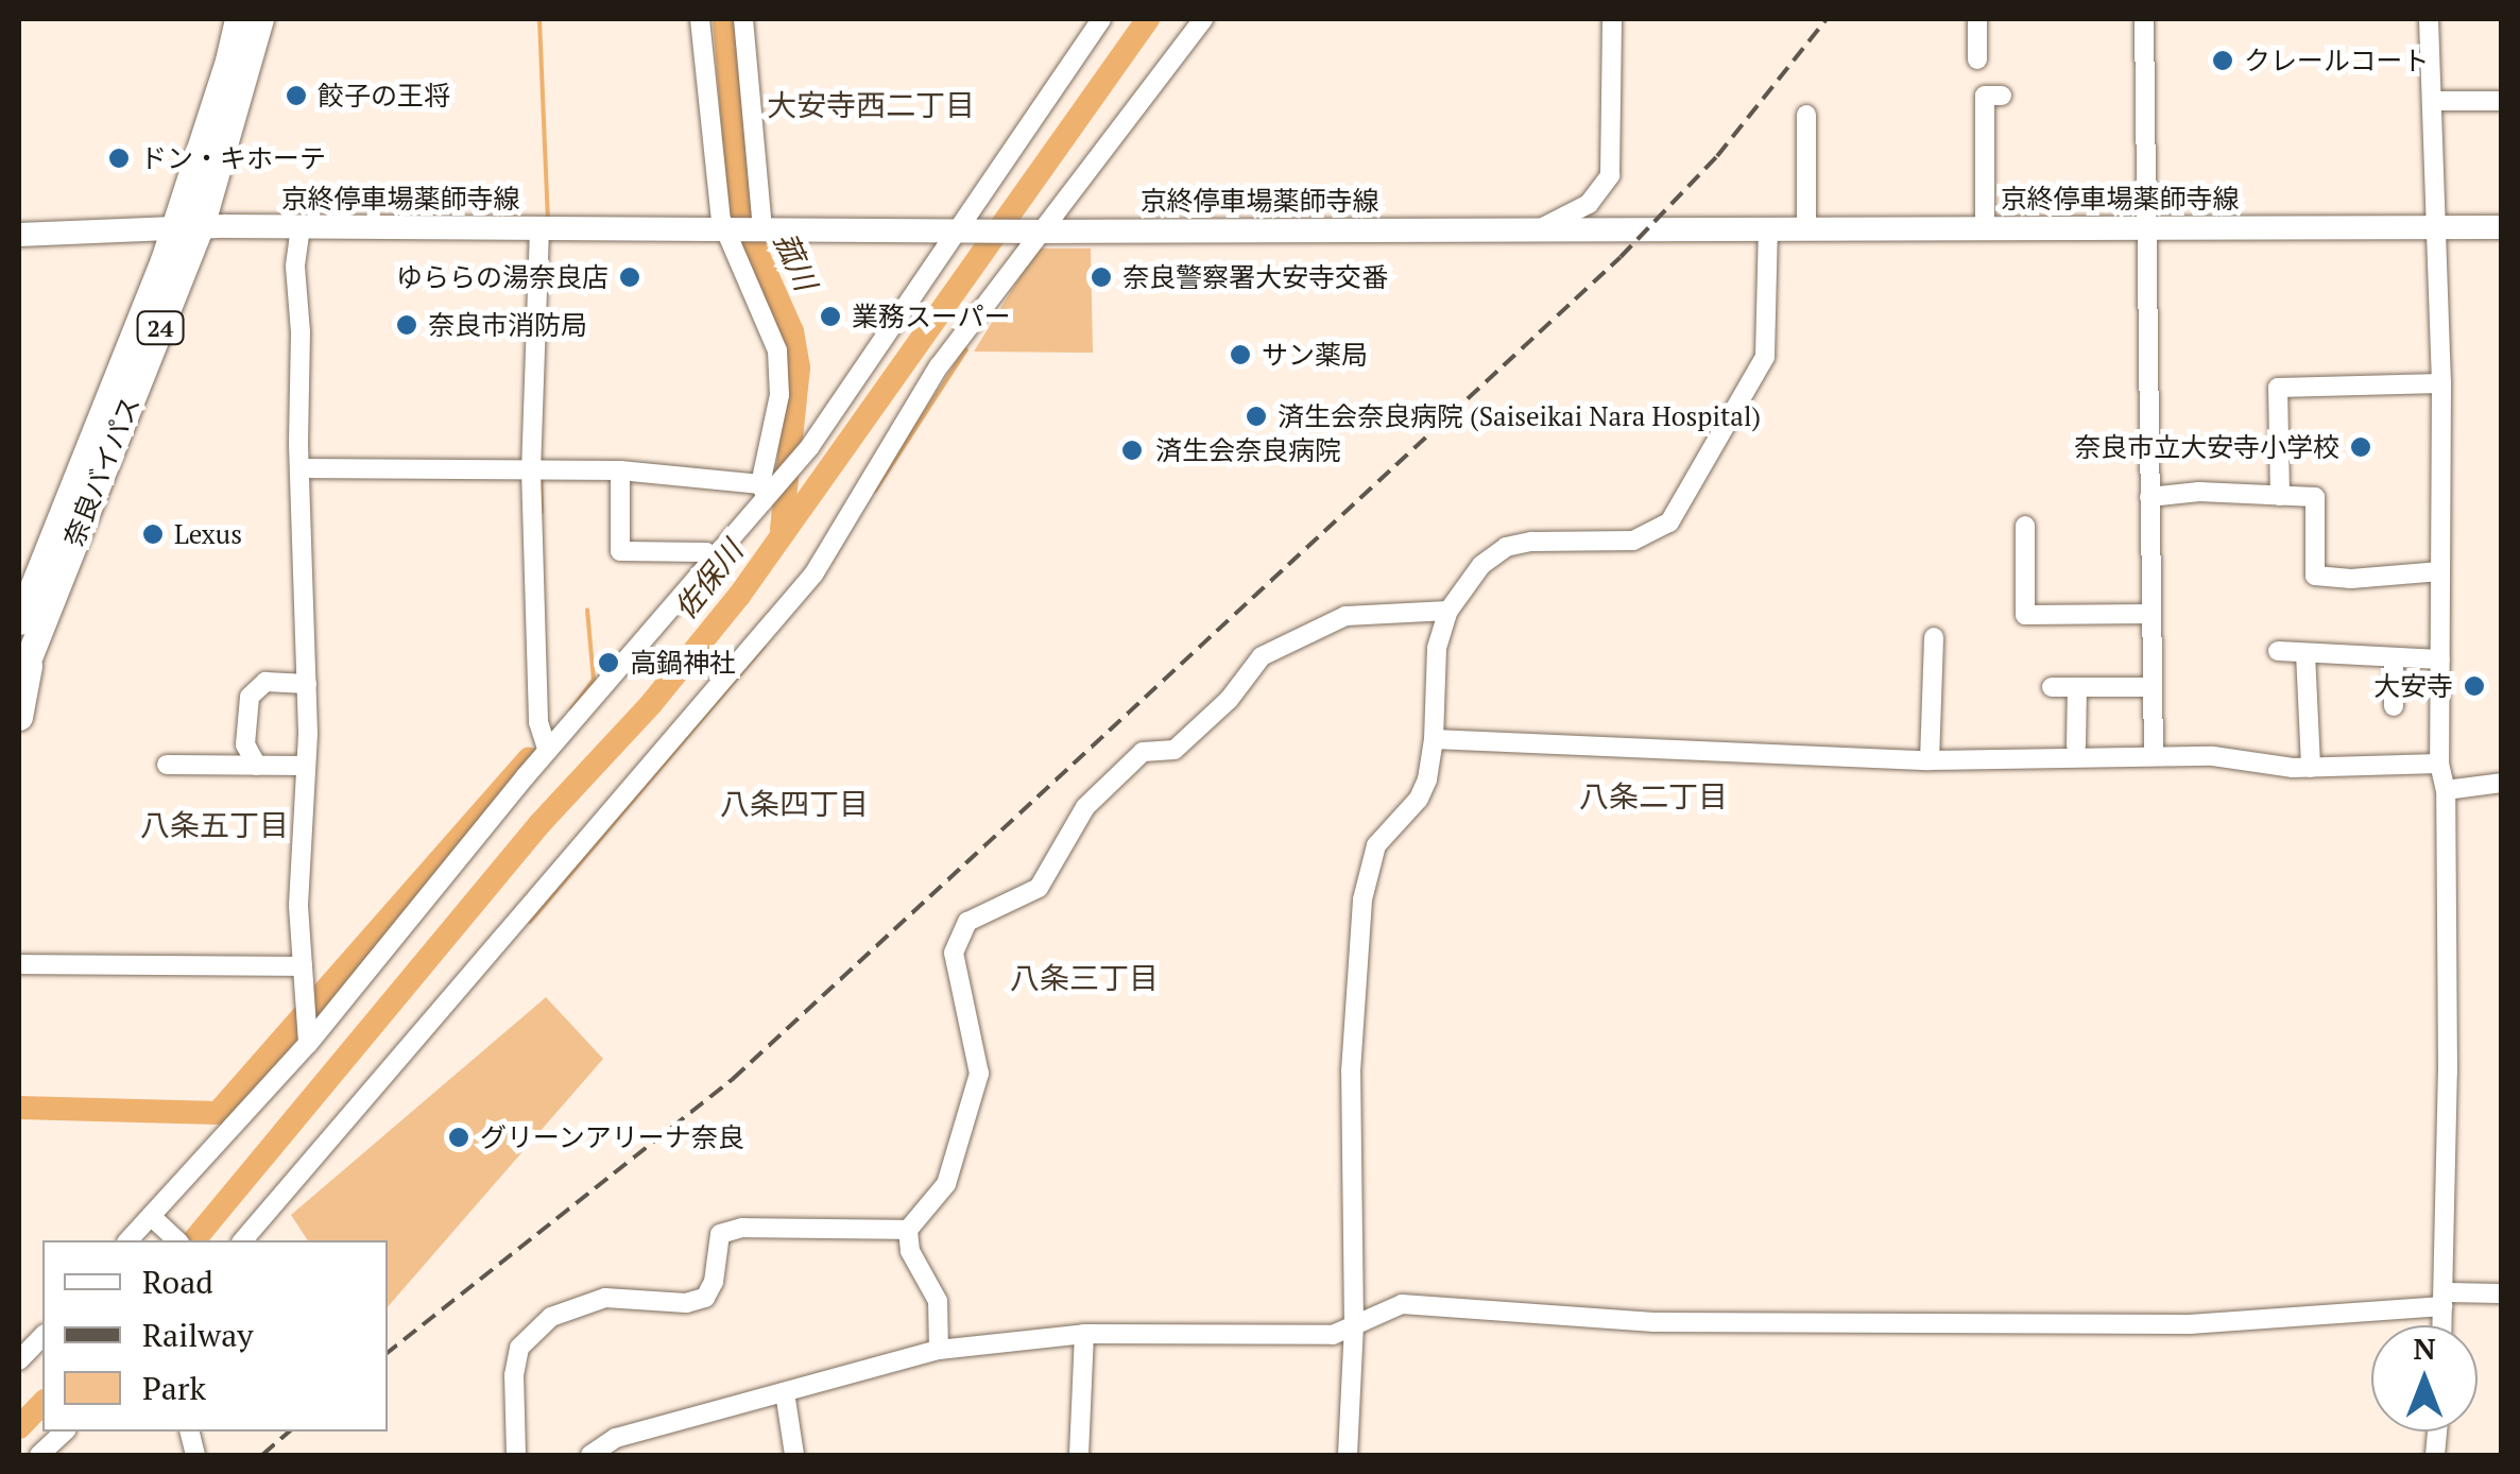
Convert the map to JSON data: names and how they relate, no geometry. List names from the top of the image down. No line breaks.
{"streets":{"highway":["24","奈良バイパス"],"main road":["京終停車場薬師寺線"]},"crossings":[["京終停車場薬師寺線","奈良バイパス"]],"districts":["大安寺西二丁目","八条二丁目","八条四丁目","八条五丁目","八条三丁目"],"water":["菰川","佐保川"],"places":["クレールコート","餃子の王将","ドン・キホーテ","ゆららの湯奈良店","奈良警察署大安寺交番","業務スーパー","奈良市消防局","サン薬局","済生会奈良病院 (Saiseikai Nara Hospital)","奈良市立大安寺小学校","済生会奈良病院","Lexus","高鍋神社","大安寺","グリーンアリーナ奈良"],"legend":["Road","Railway","Park"],"north":"top"}
